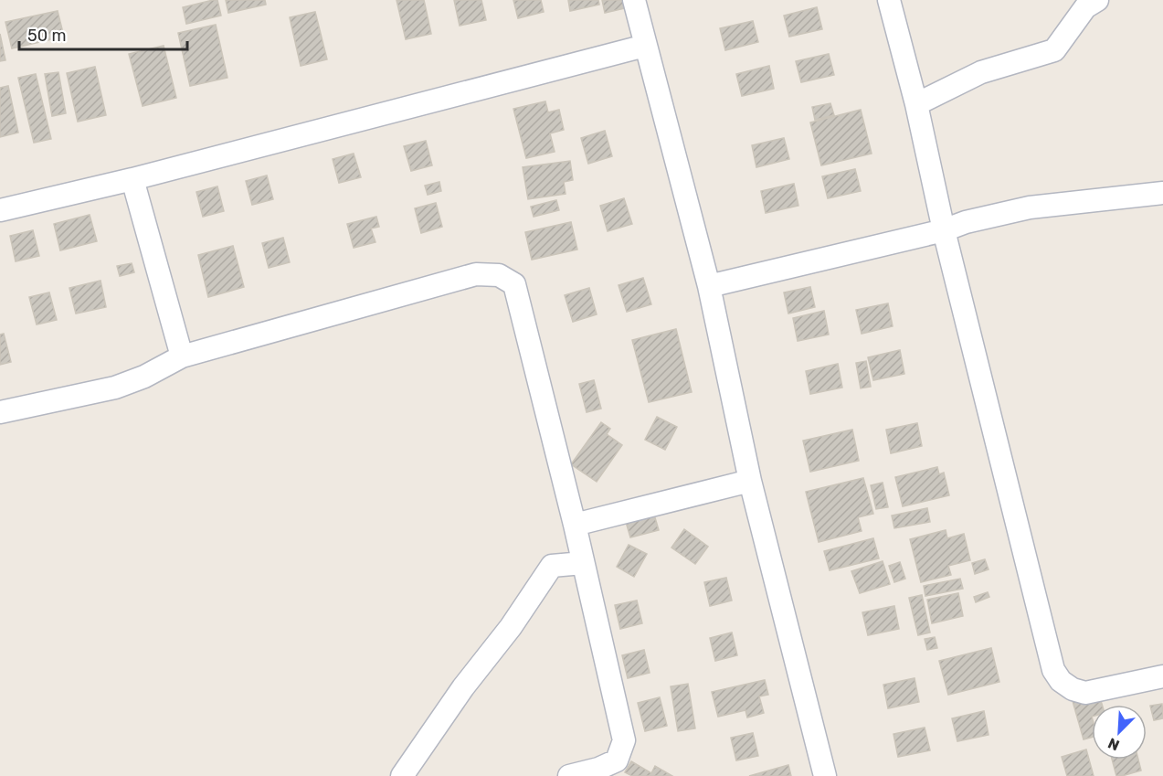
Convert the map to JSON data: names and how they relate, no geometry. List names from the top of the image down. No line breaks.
{"scale_bar":"50 m","north":"bottom left"}
